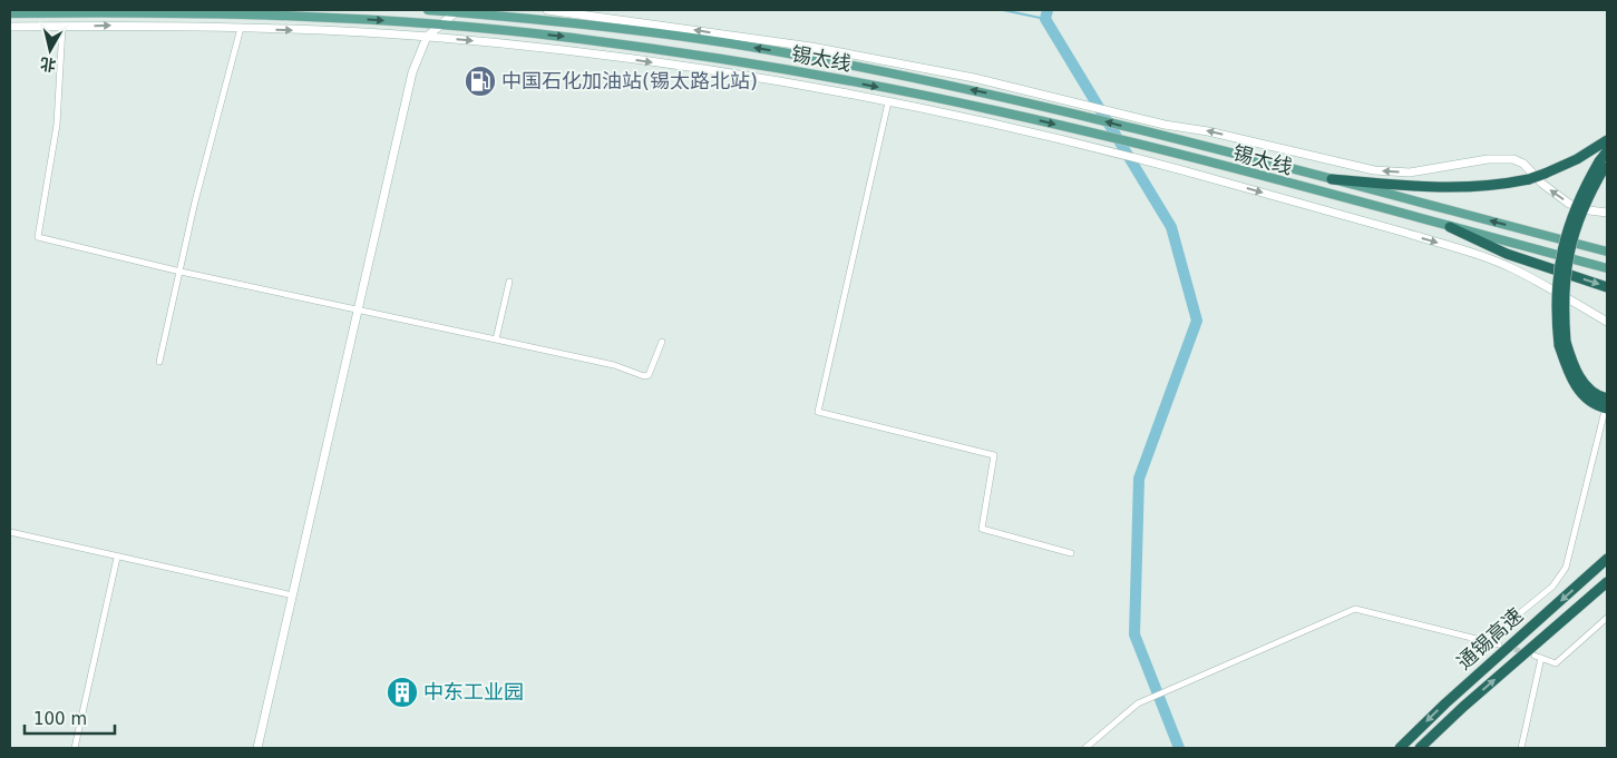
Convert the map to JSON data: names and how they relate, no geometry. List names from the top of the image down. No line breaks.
{"streets":{"highway":["通锡高速"],"main road":["锡太线"]},"places":{"fuel station":["中国石化加油站(锡太路北站)"],"building":["中东工业园"]},"scale_bar":"100 m","north":"bottom"}
